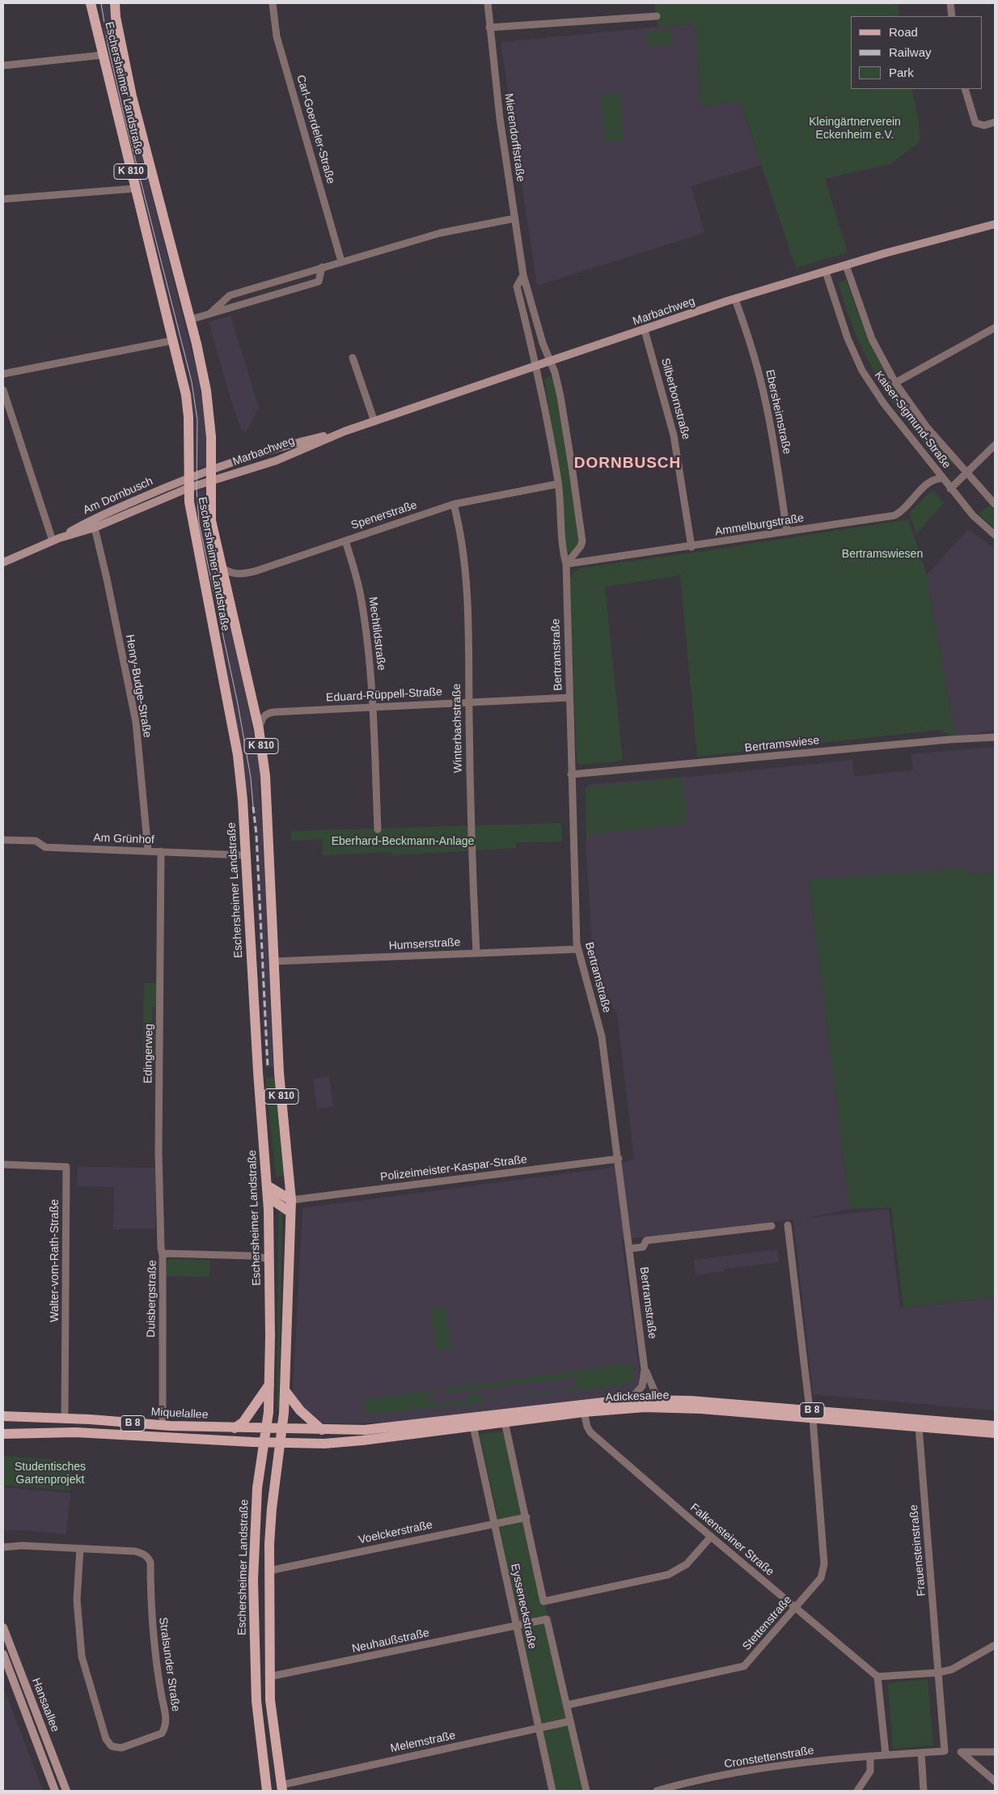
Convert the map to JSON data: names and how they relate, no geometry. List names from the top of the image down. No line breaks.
{"streets":{"main road":["Eschersheimer Landstraße","K 810","Marbachweg","Am Dornbusch","Adickesallee","B 8","Miquelallee","Hansaallee"],"street":["Carl-Goerdeler-Straße","Mierendorffstraße","Silberbornstraße","Ebersheimstraße","Kaiser-Sigmund-Straße","Spenerstraße","Ammelburgstraße","Mechtildstraße","Bertramstraße","Henry-Budge-Straße","Eduard-Rüppell-Straße","Winterbachstraße","Bertramswiese","Am Grünhof","Humserstraße","Edingerweg","Polizeimeister-Kaspar-Straße","Walter-vom-Rath-Straße","Duisbergstraße","Voelckerstraße","Falkensteiner Straße","Frauensteinstraße","Eysseneckstraße","Stettenstraße","Neuhaußstraße","Stralsunder Straße","Melemstraße","Cronstettenstraße"]},"crossings":[["Eschersheimer Landstraße","Marbachweg"],["Eschersheimer Landstraße","Am Dornbusch"],["Eschersheimer Landstraße","Spenerstraße"],["Eschersheimer Landstraße","Eduard-Rüppell-Straße"],["Eschersheimer Landstraße","Am Grünhof"],["Eschersheimer Landstraße","Humserstraße"],["Eschersheimer Landstraße","Polizeimeister-Kaspar-Straße"],["Eschersheimer Landstraße","Duisbergstraße"],["Eschersheimer Landstraße","Adickesallee"],["Eschersheimer Landstraße","B 8"],["Eschersheimer Landstraße","Miquelallee"],["Eschersheimer Landstraße","Voelckerstraße"],["Eschersheimer Landstraße","Neuhaußstraße"],["Eschersheimer Landstraße","Melemstraße"],["Mierendorffstraße","Marbachweg"],["Mierendorffstraße","Bertramstraße"],["Marbachweg","Silberbornstraße"],["Marbachweg","Ebersheimstraße"],["Marbachweg","Kaiser-Sigmund-Straße"],["Marbachweg","Am Dornbusch"],["Marbachweg","Bertramstraße"],["Silberbornstraße","Ammelburgstraße"],["Ebersheimstraße","Ammelburgstraße"],["Kaiser-Sigmund-Straße","Ammelburgstraße"],["Am Dornbusch","Henry-Budge-Straße"],["Spenerstraße","Mechtildstraße"],["Spenerstraße","Bertramstraße"],["Spenerstraße","Winterbachstraße"],["Ammelburgstraße","Bertramstraße"],["Mechtildstraße","Eduard-Rüppell-Straße"],["Bertramstraße","Eduard-Rüppell-Straße"],["Bertramstraße","Bertramswiese"],["Bertramstraße","Humserstraße"],["Bertramstraße","Polizeimeister-Kaspar-Straße"],["Bertramstraße","Adickesallee"],["Henry-Budge-Straße","Am Grünhof"],["Eduard-Rüppell-Straße","Winterbachstraße"],["Winterbachstraße","Humserstraße"],["Am Grünhof","Edingerweg"],["Edingerweg","Duisbergstraße"],["Walter-vom-Rath-Straße","Miquelallee"],["Duisbergstraße","Miquelallee"],["Adickesallee","B 8"],["Adickesallee","Miquelallee"],["Adickesallee","Falkensteiner Straße"],["Adickesallee","Frauensteinstraße"],["Adickesallee","Eysseneckstraße"],["Adickesallee","Stettenstraße"],["Voelckerstraße","Eysseneckstraße"],["Falkensteiner Straße","Eysseneckstraße"],["Falkensteiner Straße","Stettenstraße"],["Frauensteinstraße","Cronstettenstraße"],["Eysseneckstraße","Stettenstraße"],["Eysseneckstraße","Neuhaußstraße"],["Eysseneckstraße","Melemstraße"]],"districts":["DORNBUSCH"],"parks":["Kleingärtnerverein Eckenheim e.V.","Bertramswiesen","Eberhard-Beckmann-Anlage","Studentisches Gartenprojekt"],"legend":["Road","Railway","Park"]}
